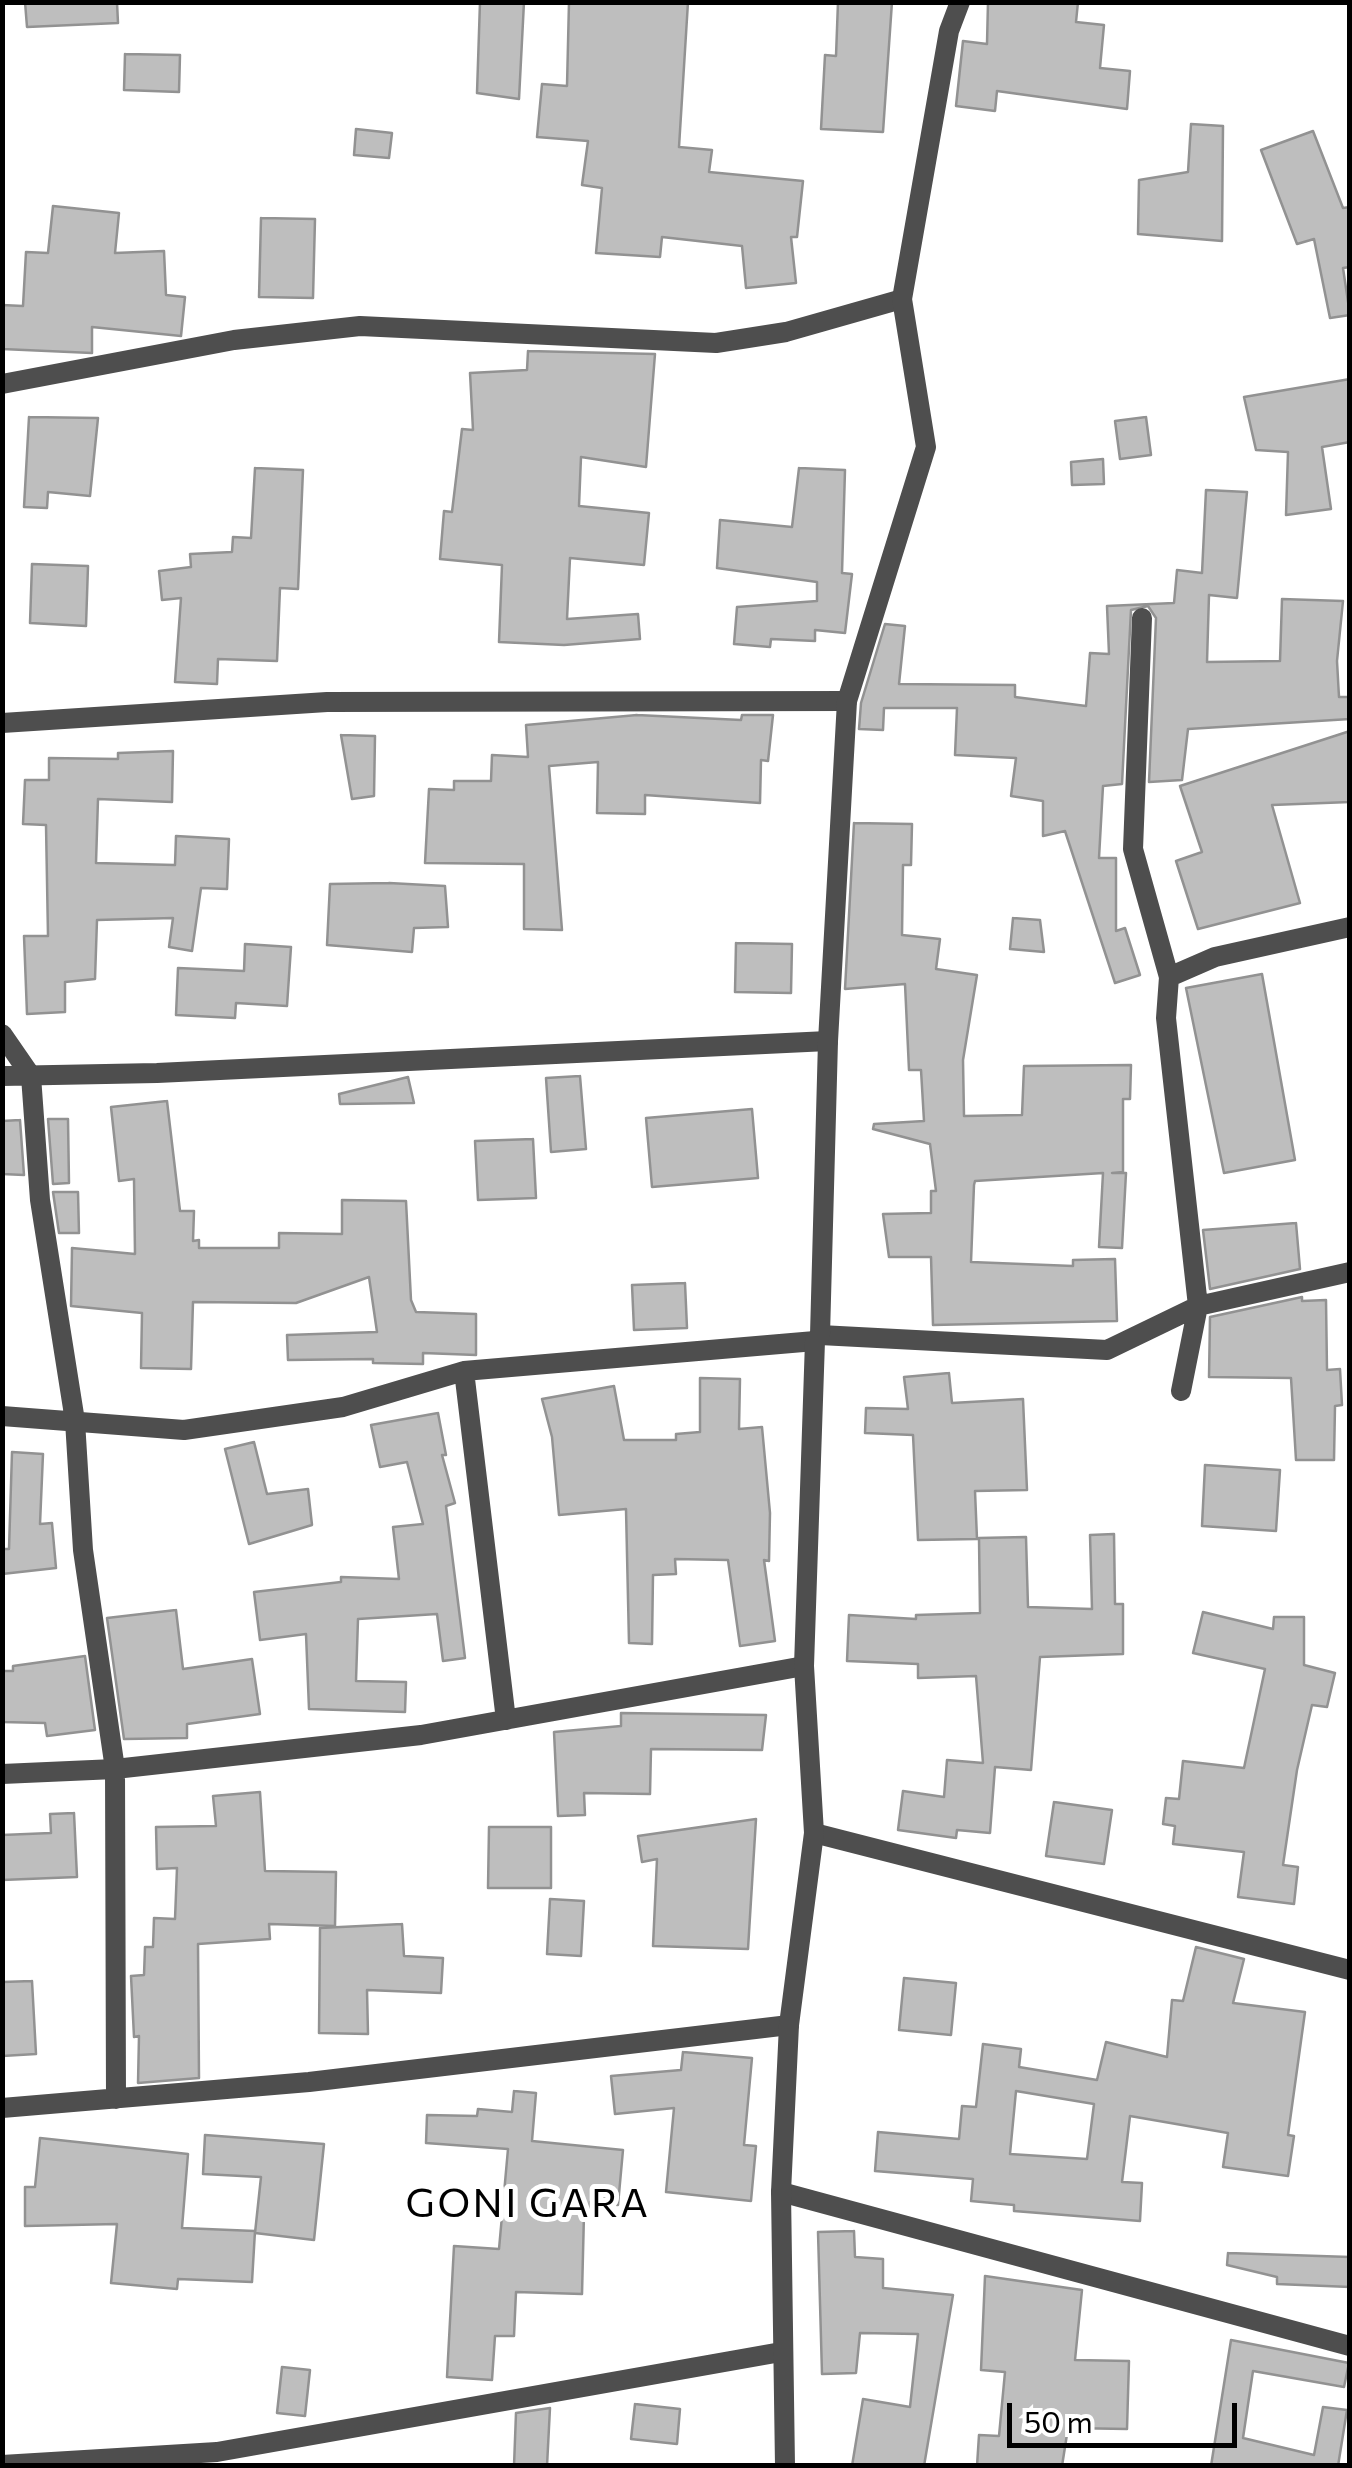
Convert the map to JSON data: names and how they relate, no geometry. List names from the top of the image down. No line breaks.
{"districts":["GONI GARA"],"scale_bar":"50 m"}
